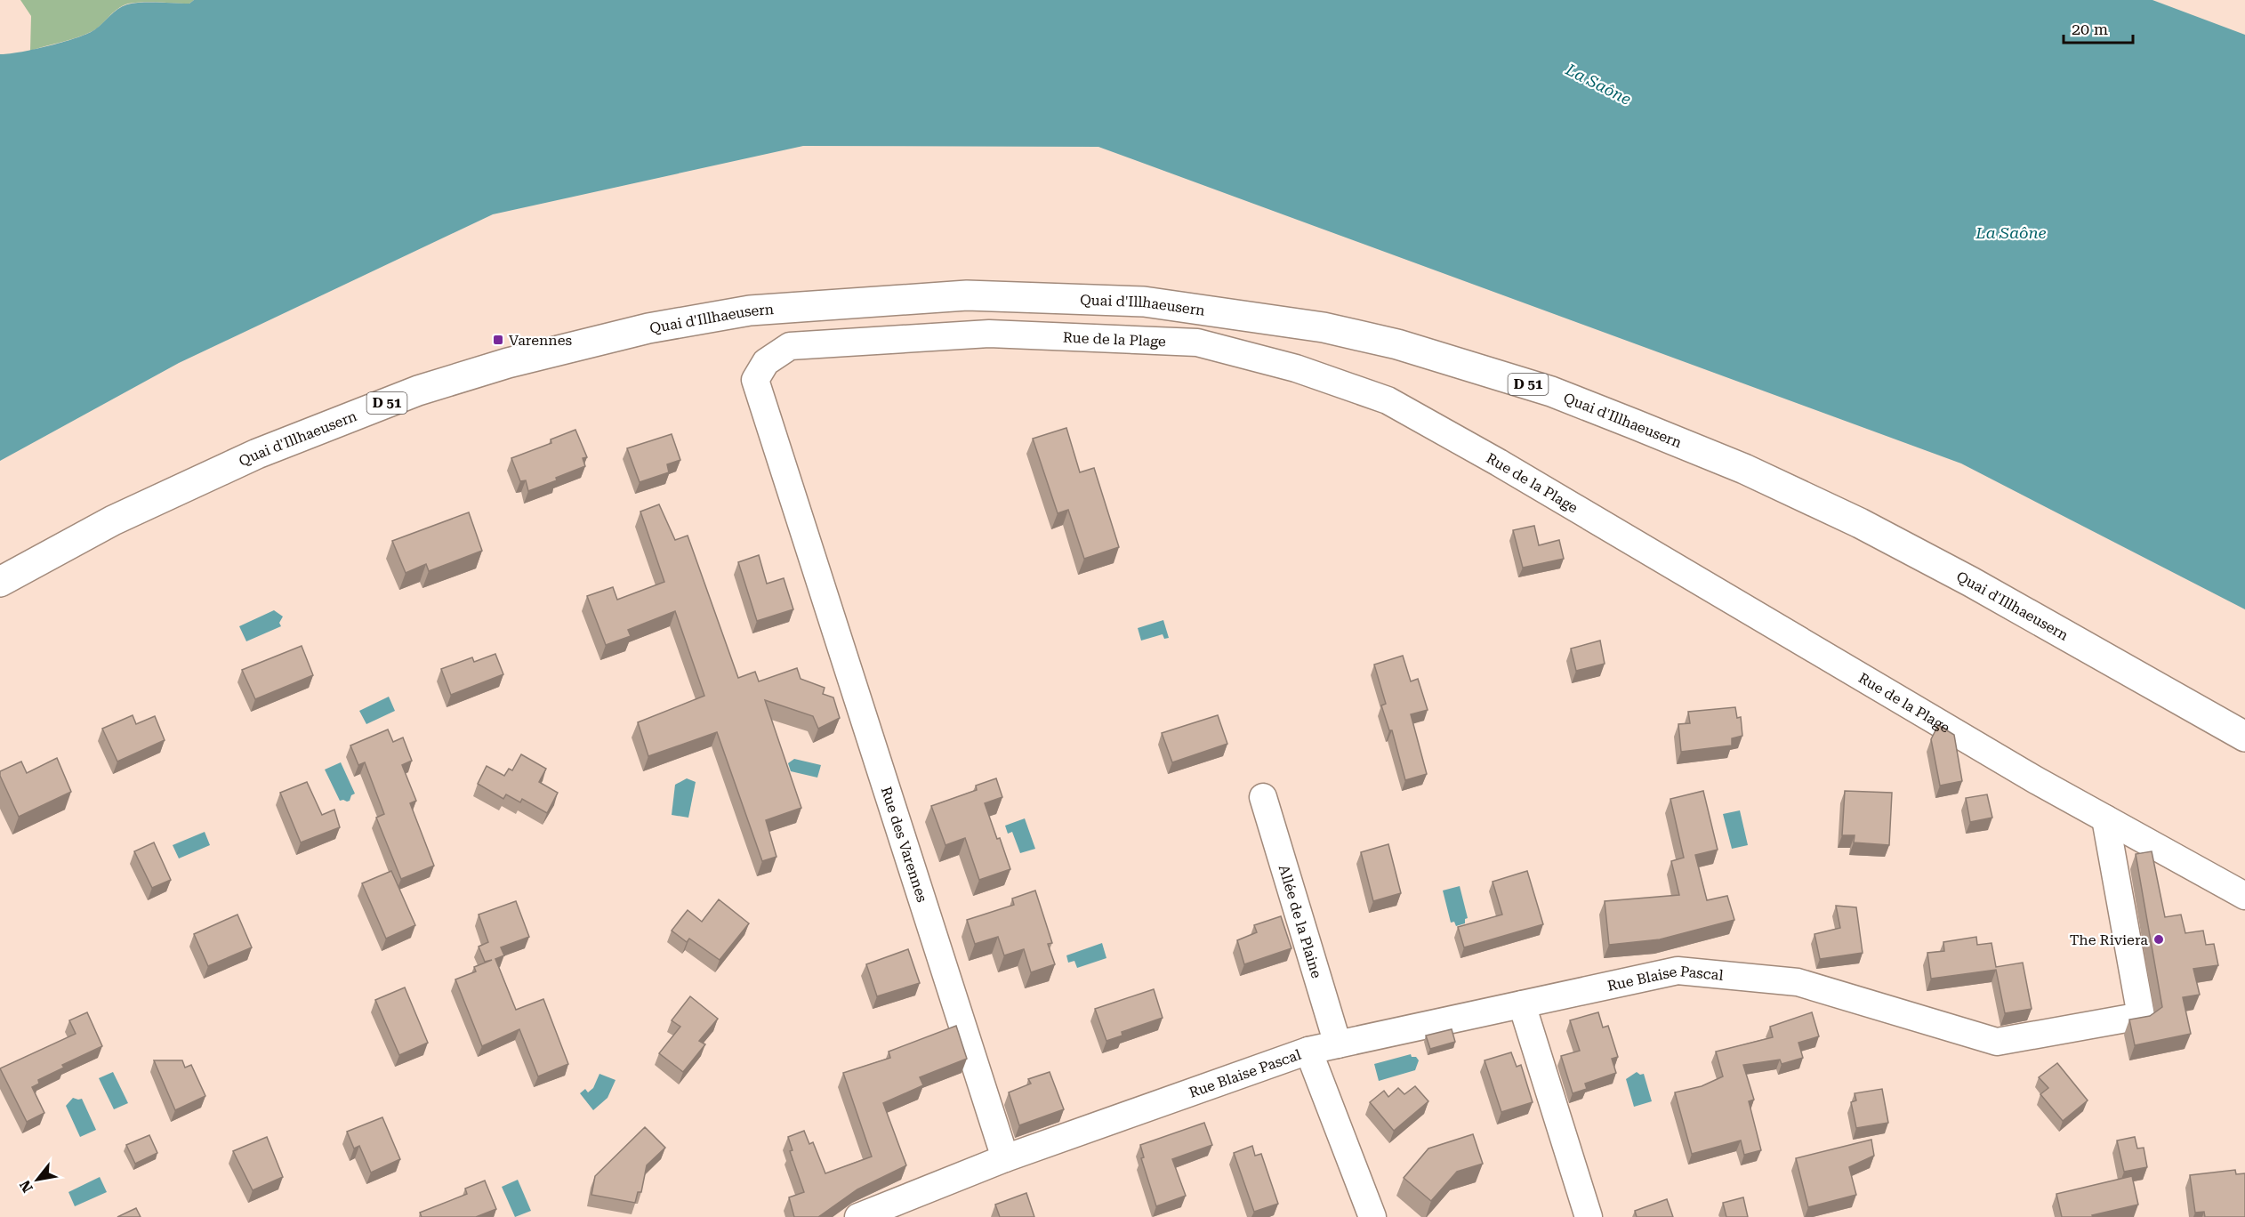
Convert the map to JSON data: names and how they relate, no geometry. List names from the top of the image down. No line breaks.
{"streets":{"main road":["Quai d'Illhaeusern","D 51"],"street":["Rue de la Plage","Rue des Varennes","Allée de la Plaine","Rue Blaise Pascal"]},"crossings":[["Rue de la Plage","Rue des Varennes"],["Rue de la Plage","Rue Blaise Pascal"],["Rue des Varennes","Rue Blaise Pascal"],["Allée de la Plaine","Rue Blaise Pascal"]],"water":["La Saône"],"places":{"transit":["Varennes"],"other":["The Riviera"]},"scale_bar":"20 m","north":"bottom left"}
